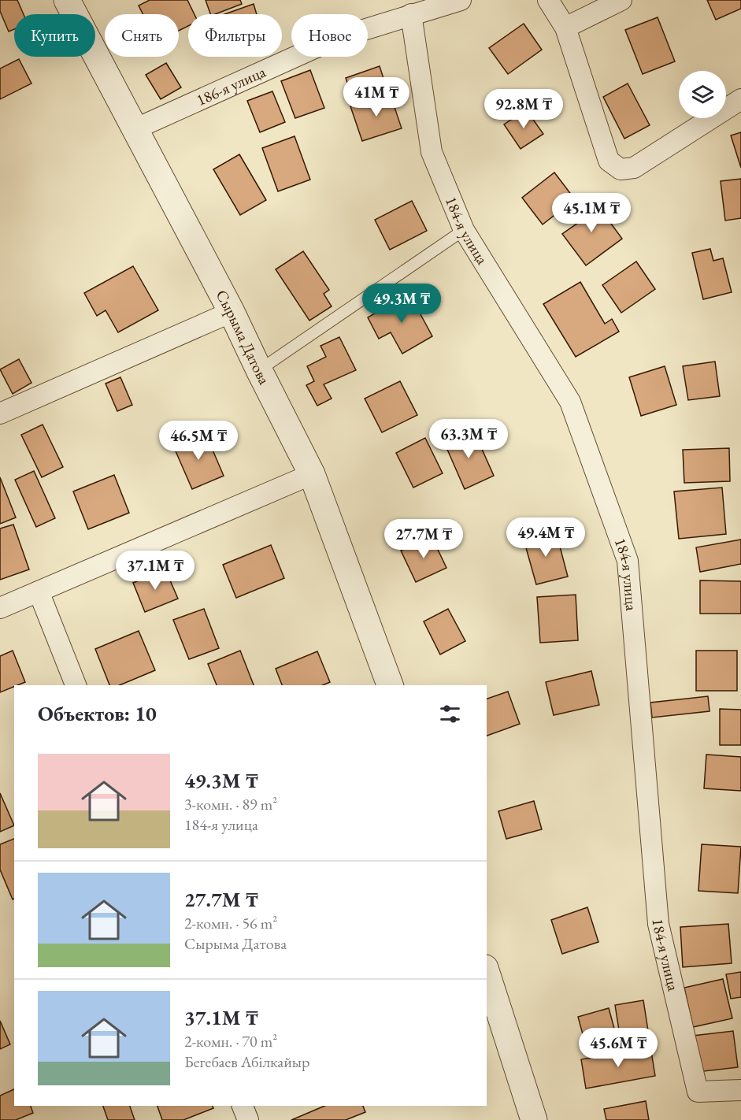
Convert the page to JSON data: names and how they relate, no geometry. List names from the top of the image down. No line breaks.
{"streets":{"street":["186-я улица","184-я улица","Сырыма Датова"]},"crossings":[["186-я улица","184-я улица"],["186-я улица","Сырыма Датова"]],"page":{"chip":["Купить","Снять","Фильтры","Новое"],"price":["41M ₸","92.8M ₸","45.1M ₸","49.3M ₸","63.3M ₸","46.5M ₸","49.4M ₸","27.7M ₸","37.1M ₸","45.6M ₸"],"heading":"Объектов: 10","list":[{"name":"49.3M ₸","note":"3-комн. · 89 m² · 184-я улица"},{"name":"27.7M ₸","note":"2-комн. · 56 m² · Сырыма Датова"},{"name":"37.1M ₸","note":"2-комн. · 70 m² · Бегебаев Абілкайыр"}]}}
